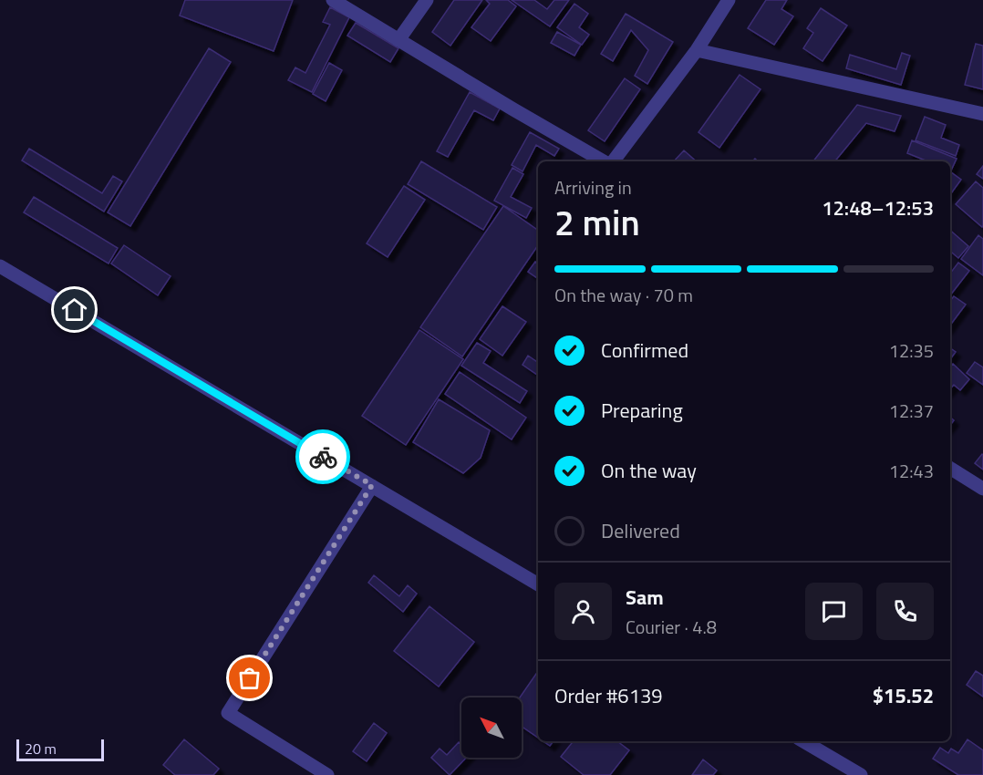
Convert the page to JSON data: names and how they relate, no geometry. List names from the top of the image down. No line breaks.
{"scale_bar":"20 m","north":"top left","page":{"heading":["2 min","Arriving in","12:48–12:53"],"panel":["Sam","Courier · 4.8","Order #6139","$15.52"],"bar":"On the way · 70 m","list":[["Confirmed","12:35"],["Preparing","12:37"],["On the way","12:43"],"Delivered"],"scale":"20 m"}}
